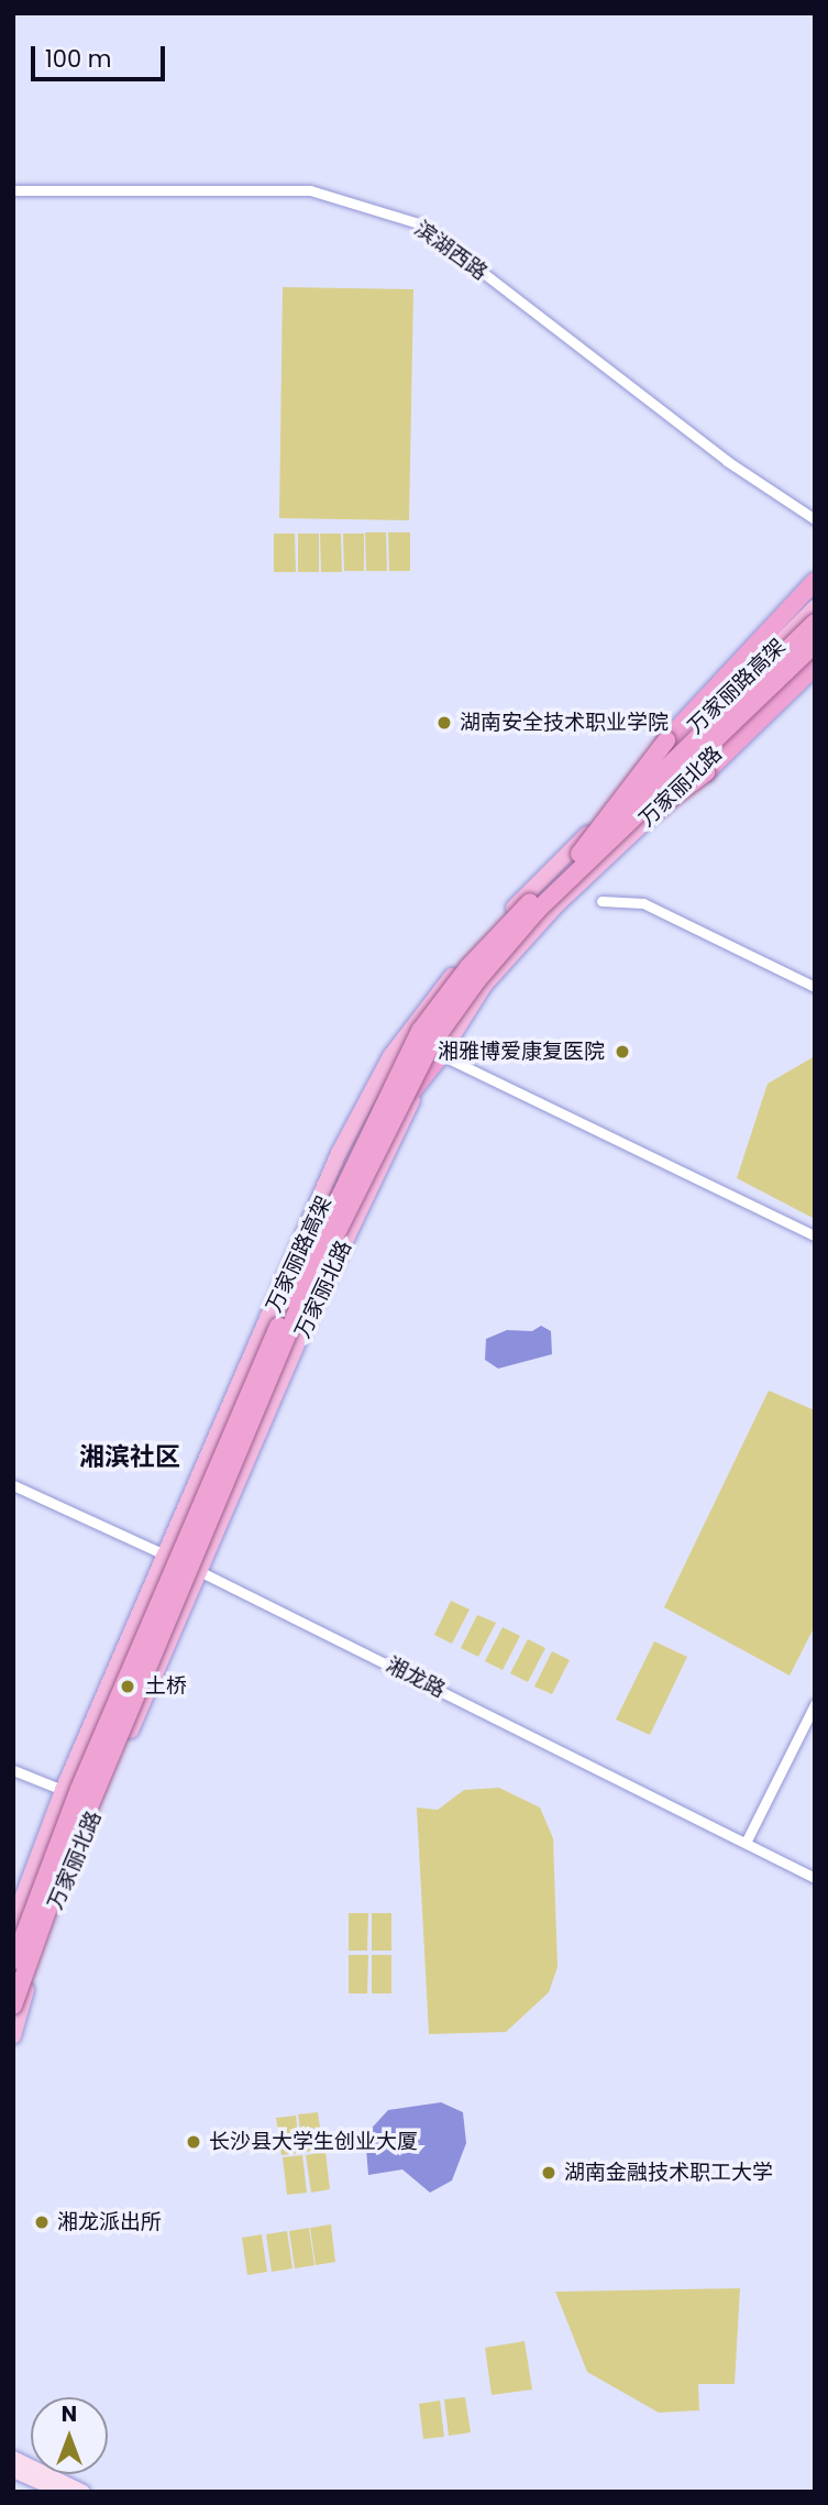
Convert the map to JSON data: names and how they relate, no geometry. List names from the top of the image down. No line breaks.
{"streets":{"highway":["万家丽路高架"],"main road":["万家丽北路"],"street":["滨湖西路","湘龙路"]},"crossings":[["万家丽北路","湘龙路"]],"districts":["湘滨社区"],"places":["湖南安全技术职业学院","湘雅博爱康复医院","土桥","长沙县大学生创业大厦","湖南金融技术职工大学","湘龙派出所"],"scale_bar":"100 m","north":"top"}
